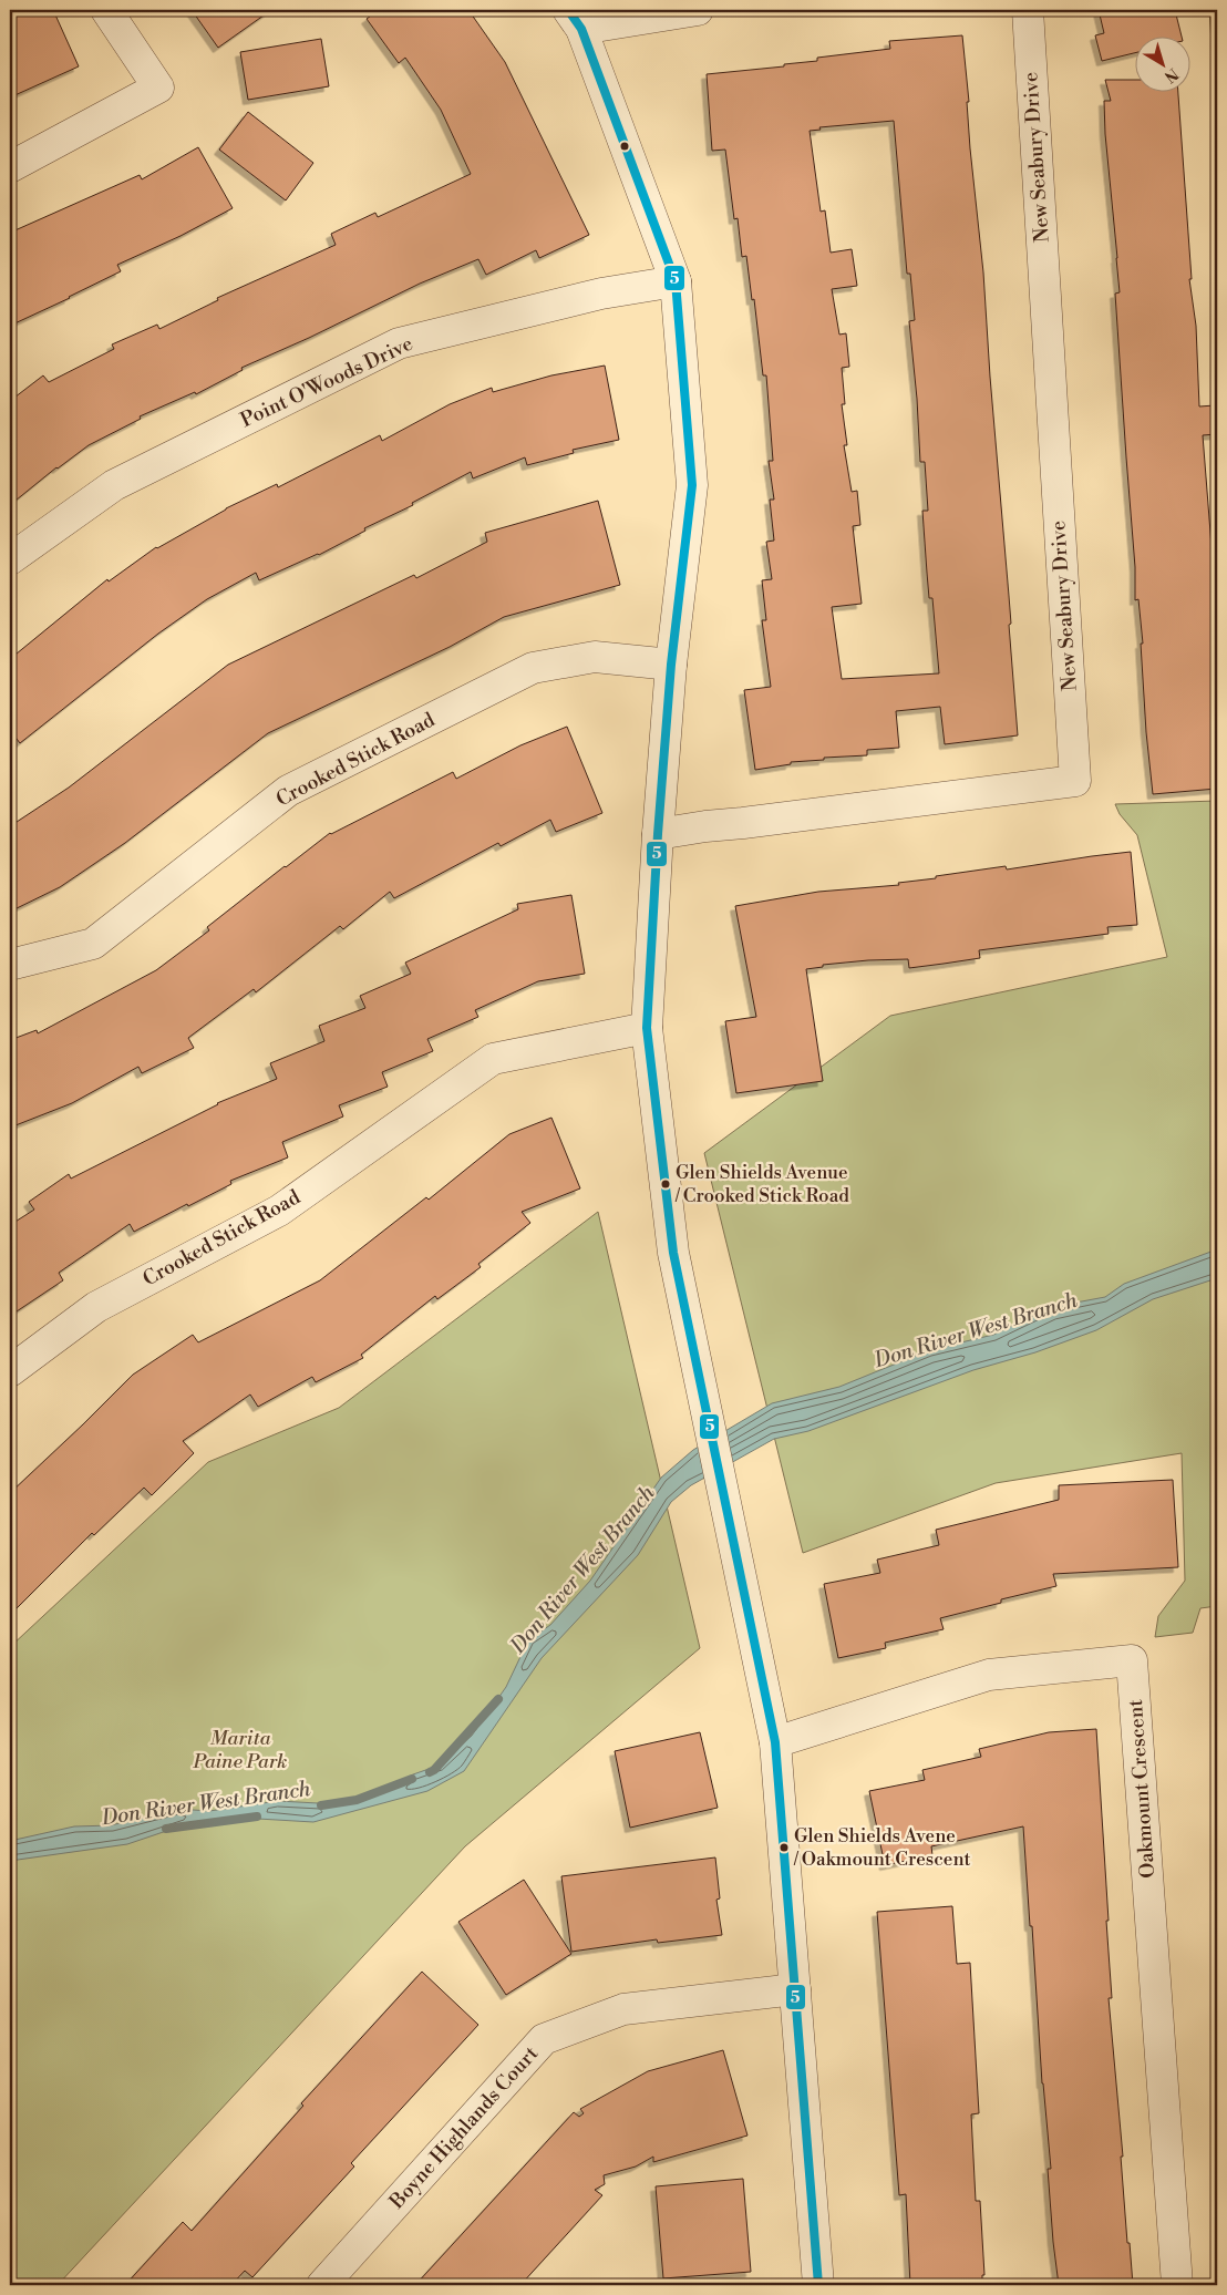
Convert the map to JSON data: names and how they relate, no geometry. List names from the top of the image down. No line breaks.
{"streets":{"street":["New Seabury Drive","Point O'Woods Drive","Crooked Stick Road","Oakmount Crescent","Boyne Highlands Court"]},"water":["Don River West Branch"],"parks":["Marita Paine Park"],"places":["Glen Shields Avenue / Crooked Stick Road","Glen Shields Avene / Oakmount Crescent"],"lines":["transit line 5"],"north":"bottom right"}
